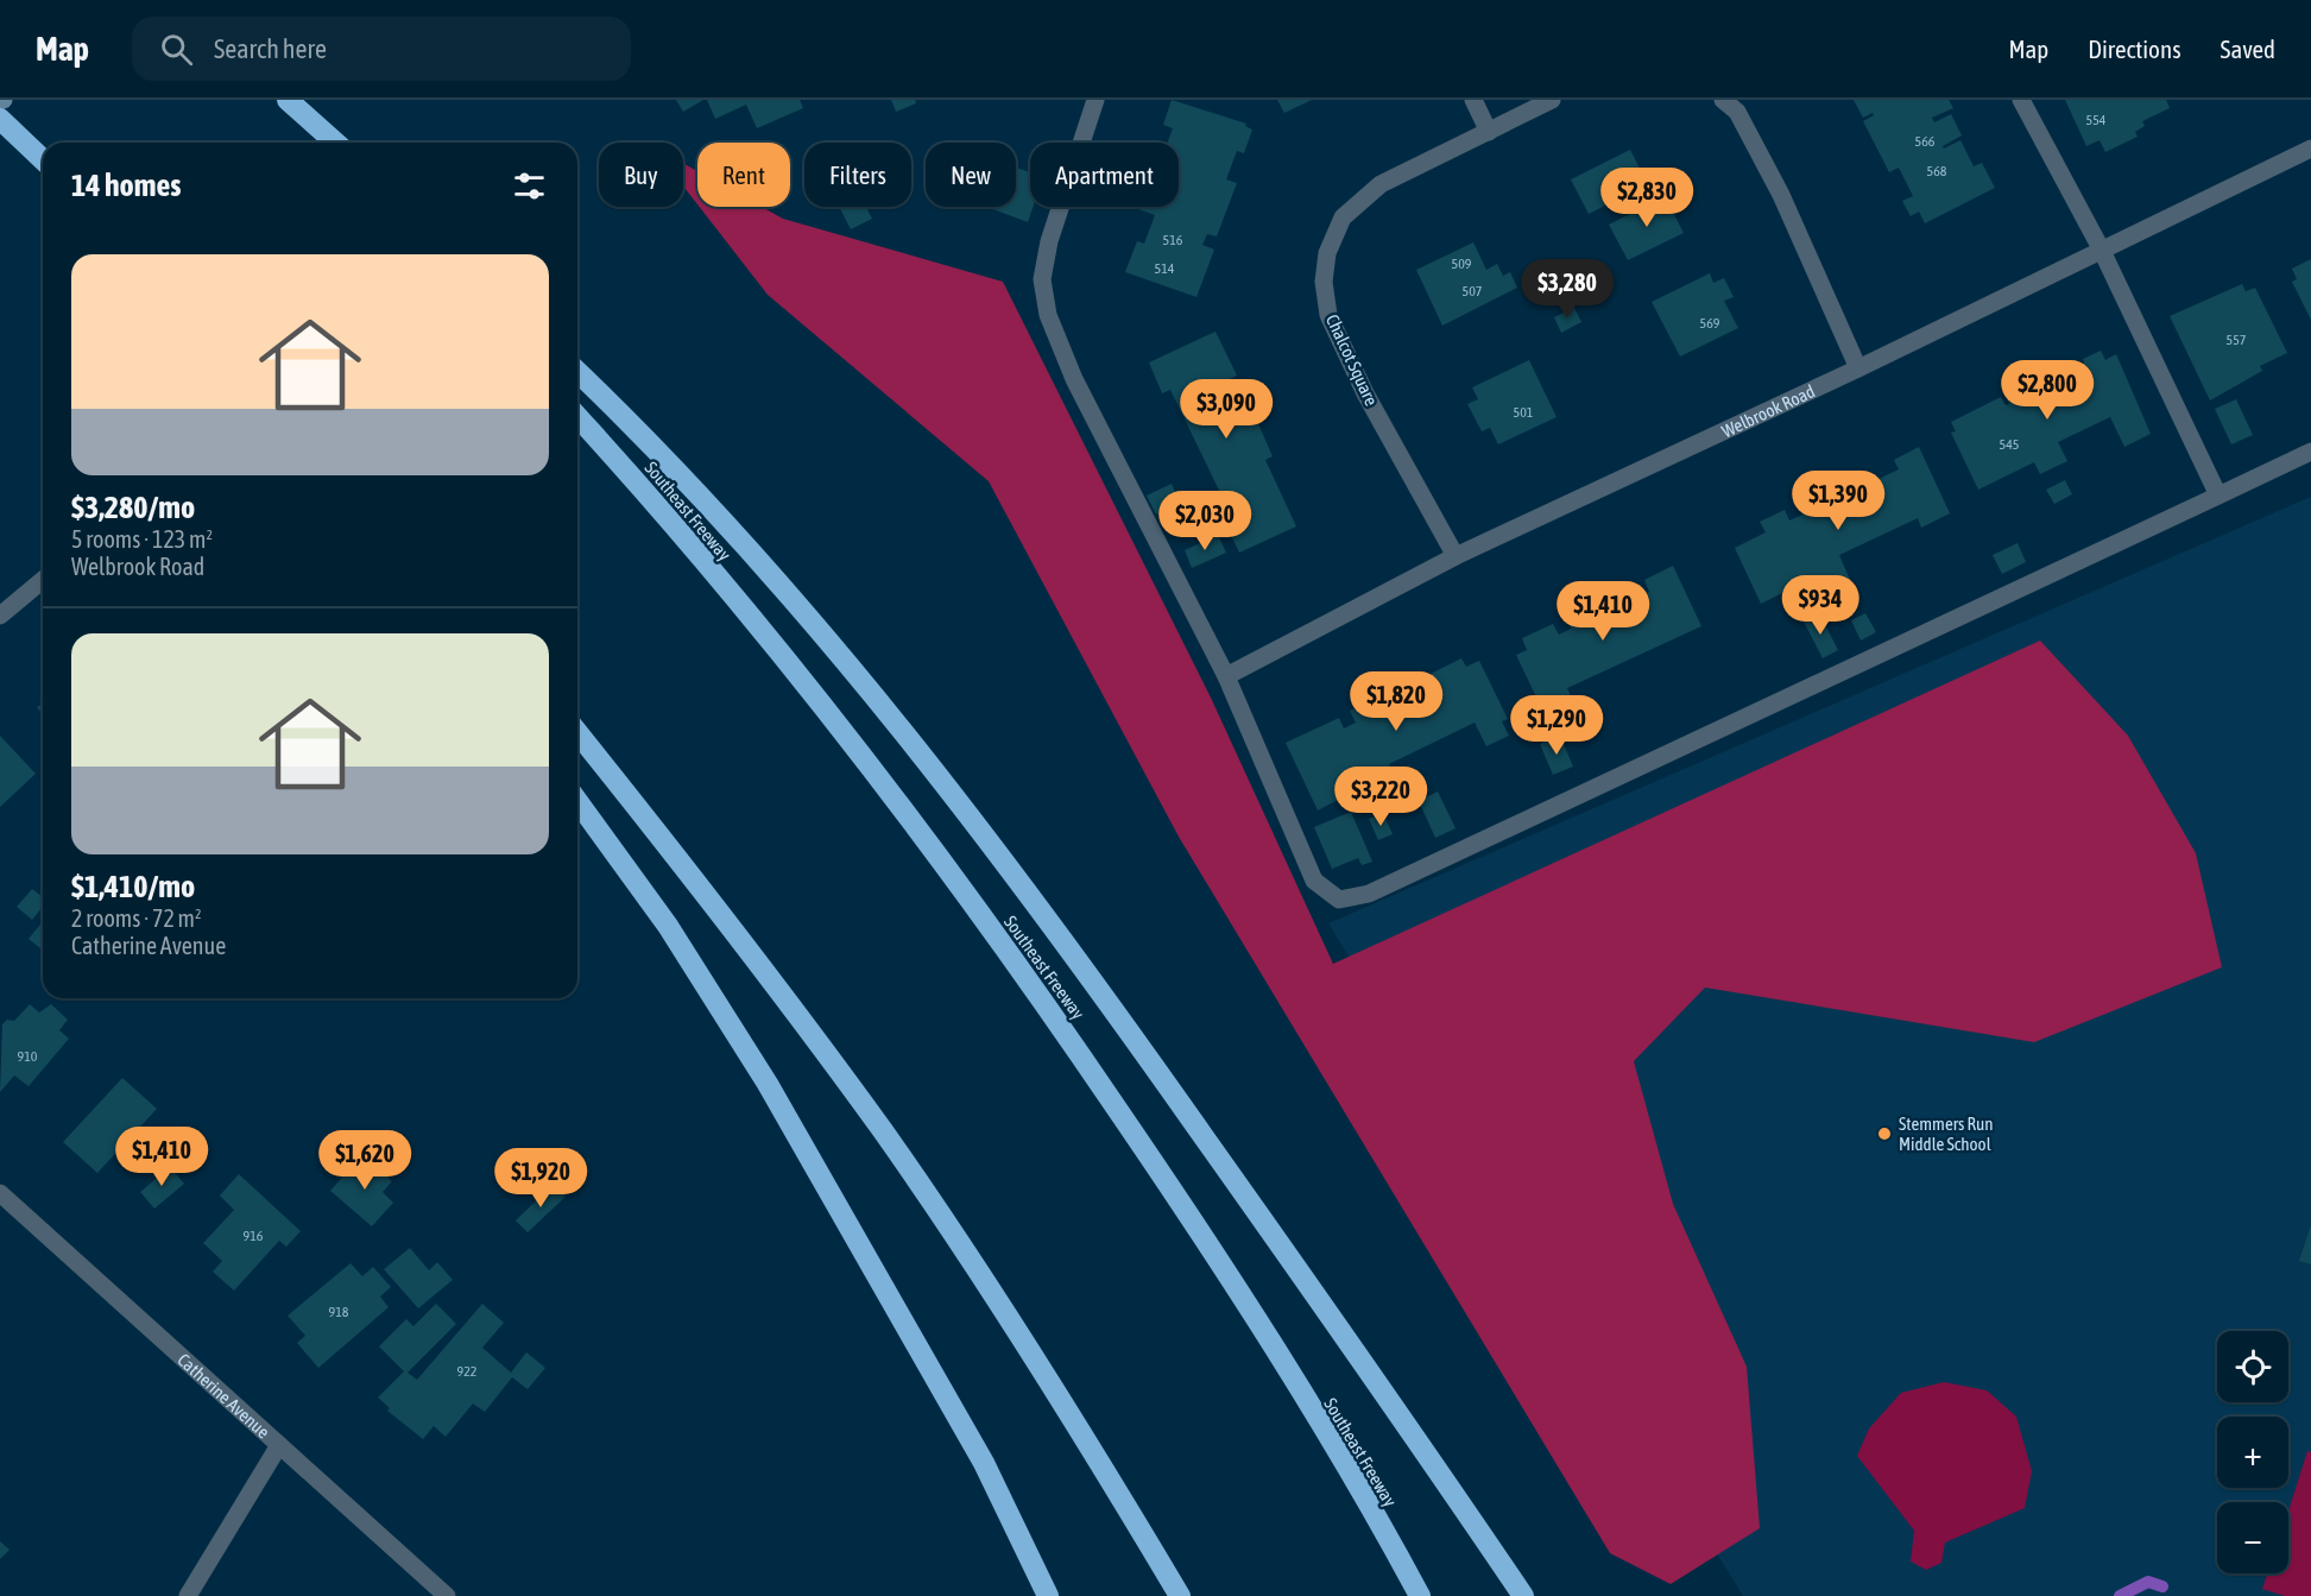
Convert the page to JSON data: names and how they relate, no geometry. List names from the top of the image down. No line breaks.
{"streets":{"highway":["Southeast Freeway"],"street":["Chalcot Square","Welbrook Road","Catherine Avenue"]},"crossings":[["Chalcot Square","Welbrook Road"]],"places":["Stemmers Run Middle School"],"house_numbers":["554","566","568","516","509","514","507","569","557","501","545","910","916","918","922"],"page":{"header":"Map","search":"Search here","nav":["Map","Directions","Saved"],"chip":["Buy","Rent","Filters","New","Apartment"],"heading":"14 homes","price":["$2,830","$3,280","$2,800","$3,090","$1,390","$2,030","$934","$1,410","$1,820","$1,290","$3,220","$1,410","$1,620","$1,920"],"list":[{"name":"$3,280/mo","note":"5 rooms · 123 m² · Welbrook Road"},{"name":"$1,410/mo","note":"2 rooms · 72 m² · Catherine Avenue"}],"map_buttons":["+","−"]}}
